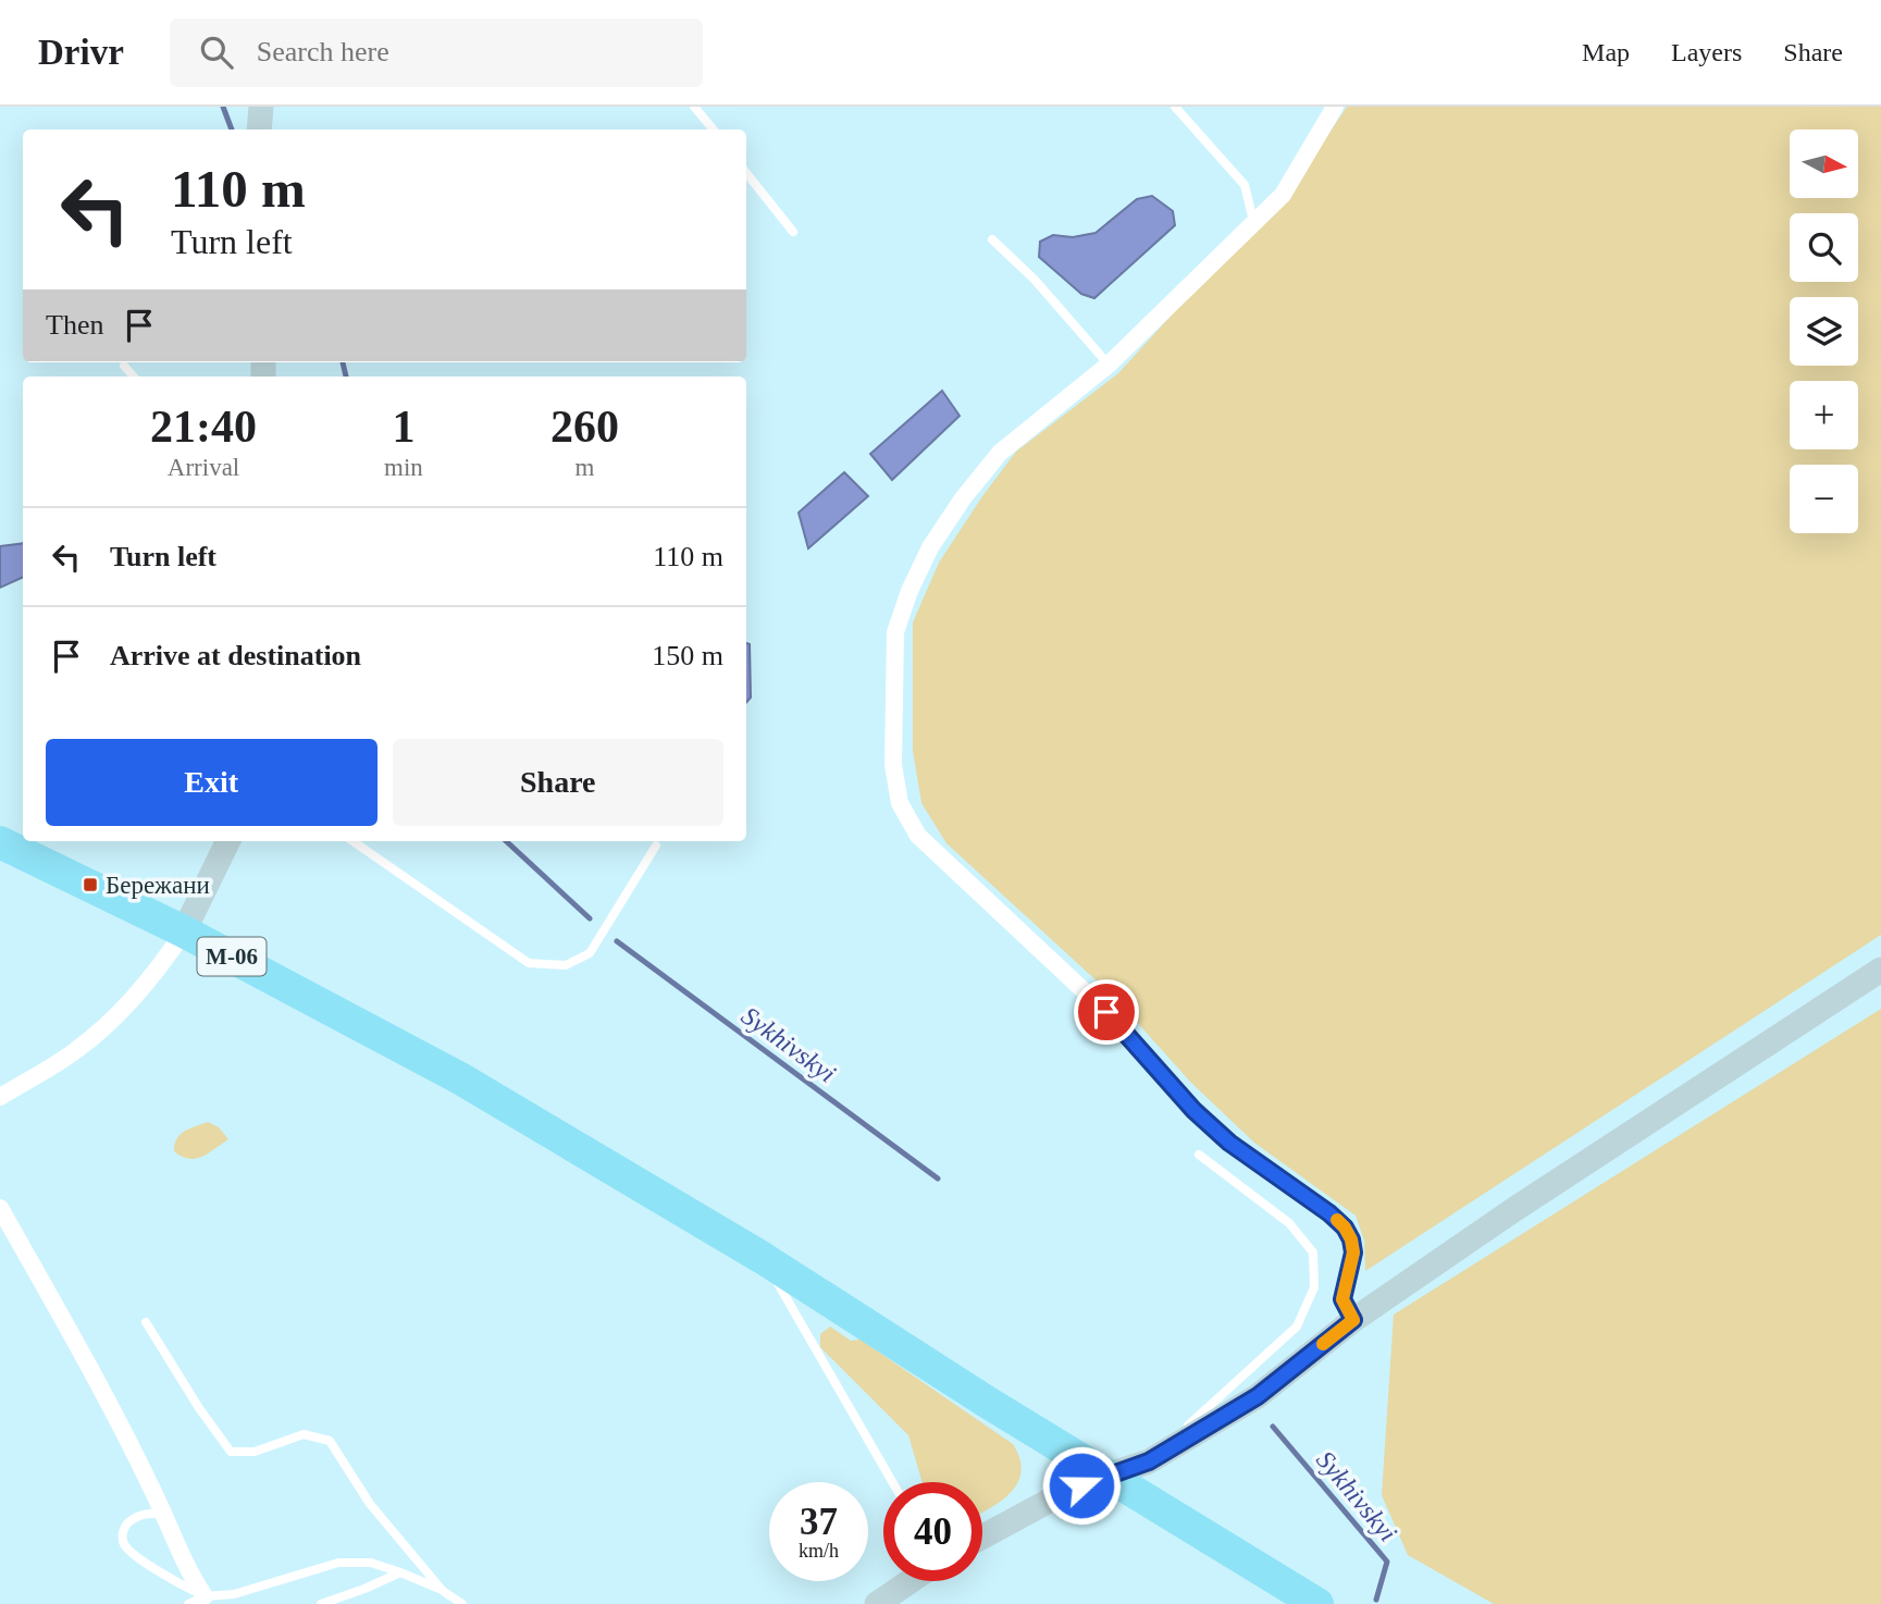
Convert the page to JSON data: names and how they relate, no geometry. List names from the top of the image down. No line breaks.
{"streets":{"highway":["М-06"]},"water":["Sykhivskyi"],"places":{"transit":["Бережани"]},"north":"right","page":{"header":"Drivr","search":"Search here","nav":["Map","Layers","Share"],"map_buttons":["+","−"],"turn":["110 m","Turn left"],"then":"Then","eta":["21:40","Arrival","1","min","260","m"],"list":[{"name":"Turn left","value":"110 m"},{"name":"Arrive at destination","value":"150 m"}],"buttons":["Exit","Share"],"speed":"37 km/h","limit":"40"}}
